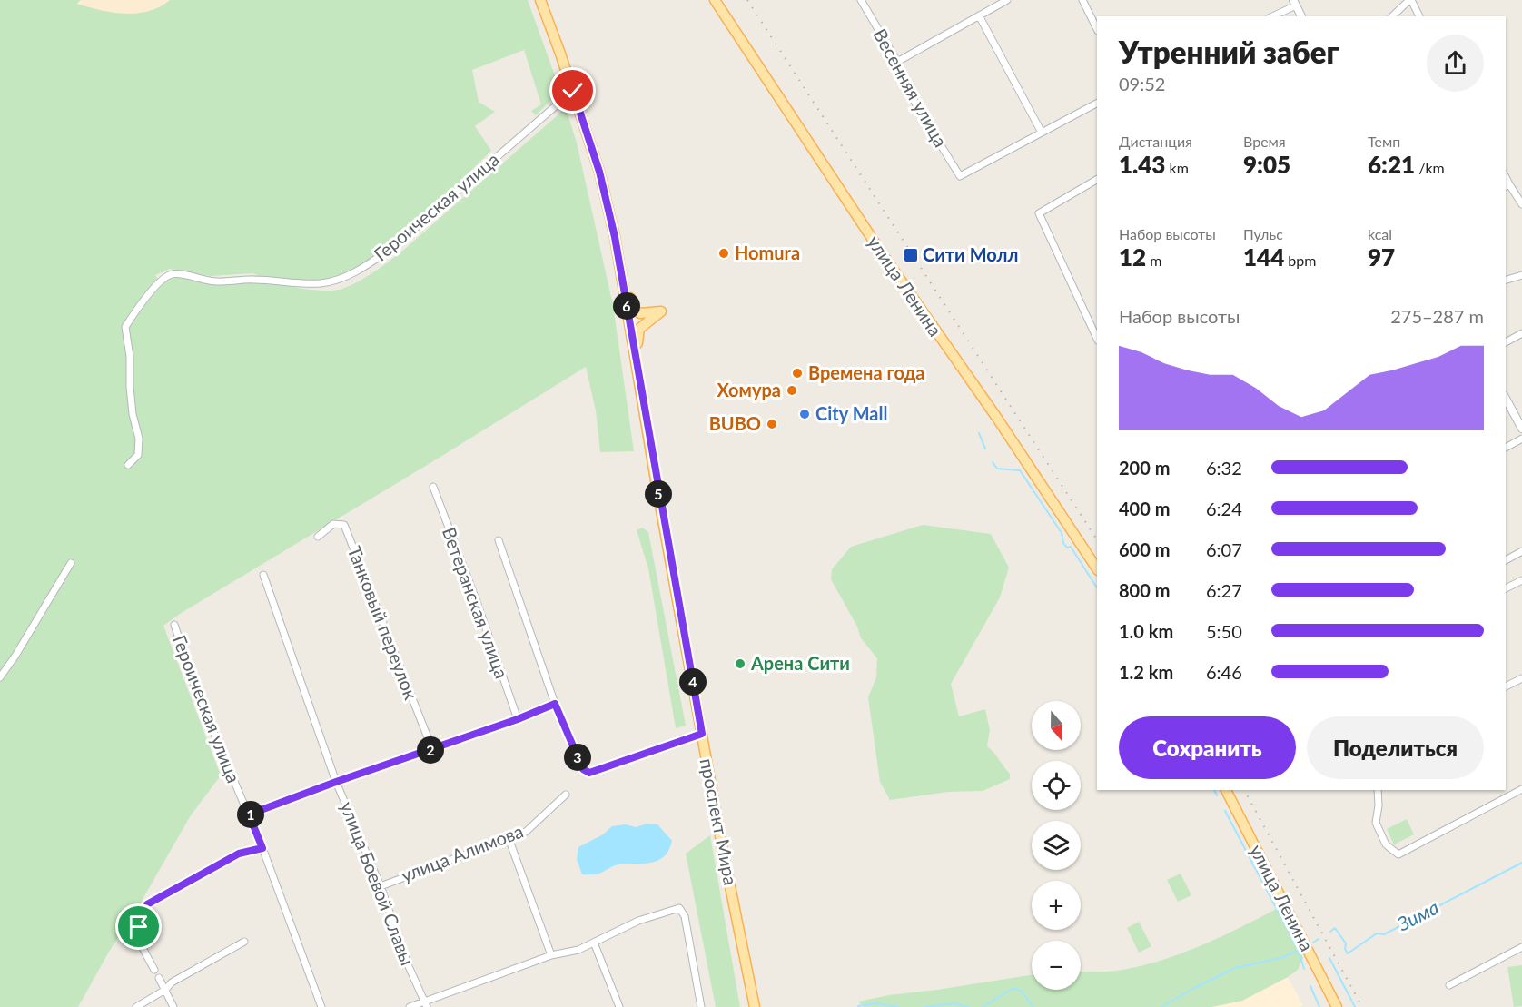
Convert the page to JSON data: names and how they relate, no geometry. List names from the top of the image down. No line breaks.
{"streets":{"main road":["улица Ленина","проспект Мира"],"street":["Весенняя улица","Героическая улица","Ветеранская улица","Танковый переулок","улица Алимова","улица Боевой Славы"]},"crossings":[["Героическая улица","проспект Мира"],["улица Алимова","улица Боевой Славы"]],"water":["Зима"],"places":{"other":["Homura","Времена года","Хомура","City Mall","BUBO","Арена Сити"],"transit":["Сити Молл"]},"north":"bottom","page":{"heading":["Утренний забег","09:52"],"stats":[["Дистанция","1.43 km"],["Время","9:05"],["Темп","6:21 /km"],["Набор высоты","12 m"],["Пульс","144 bpm"],["kcal","97"]],"pins":["6","5","4","2","3","1"],"chart":["Набор высоты","275–287 m"],"list":[{"name":"200 m","note":"6:32"},{"name":"400 m","note":"6:24"},{"name":"600 m","note":"6:07"},{"name":"800 m","note":"6:27"},{"name":"1.0 km","note":"5:50"},{"name":"1.2 km","note":"6:46"}],"map_buttons":["+","−"],"buttons":["Сохранить","Поделиться"]}}
